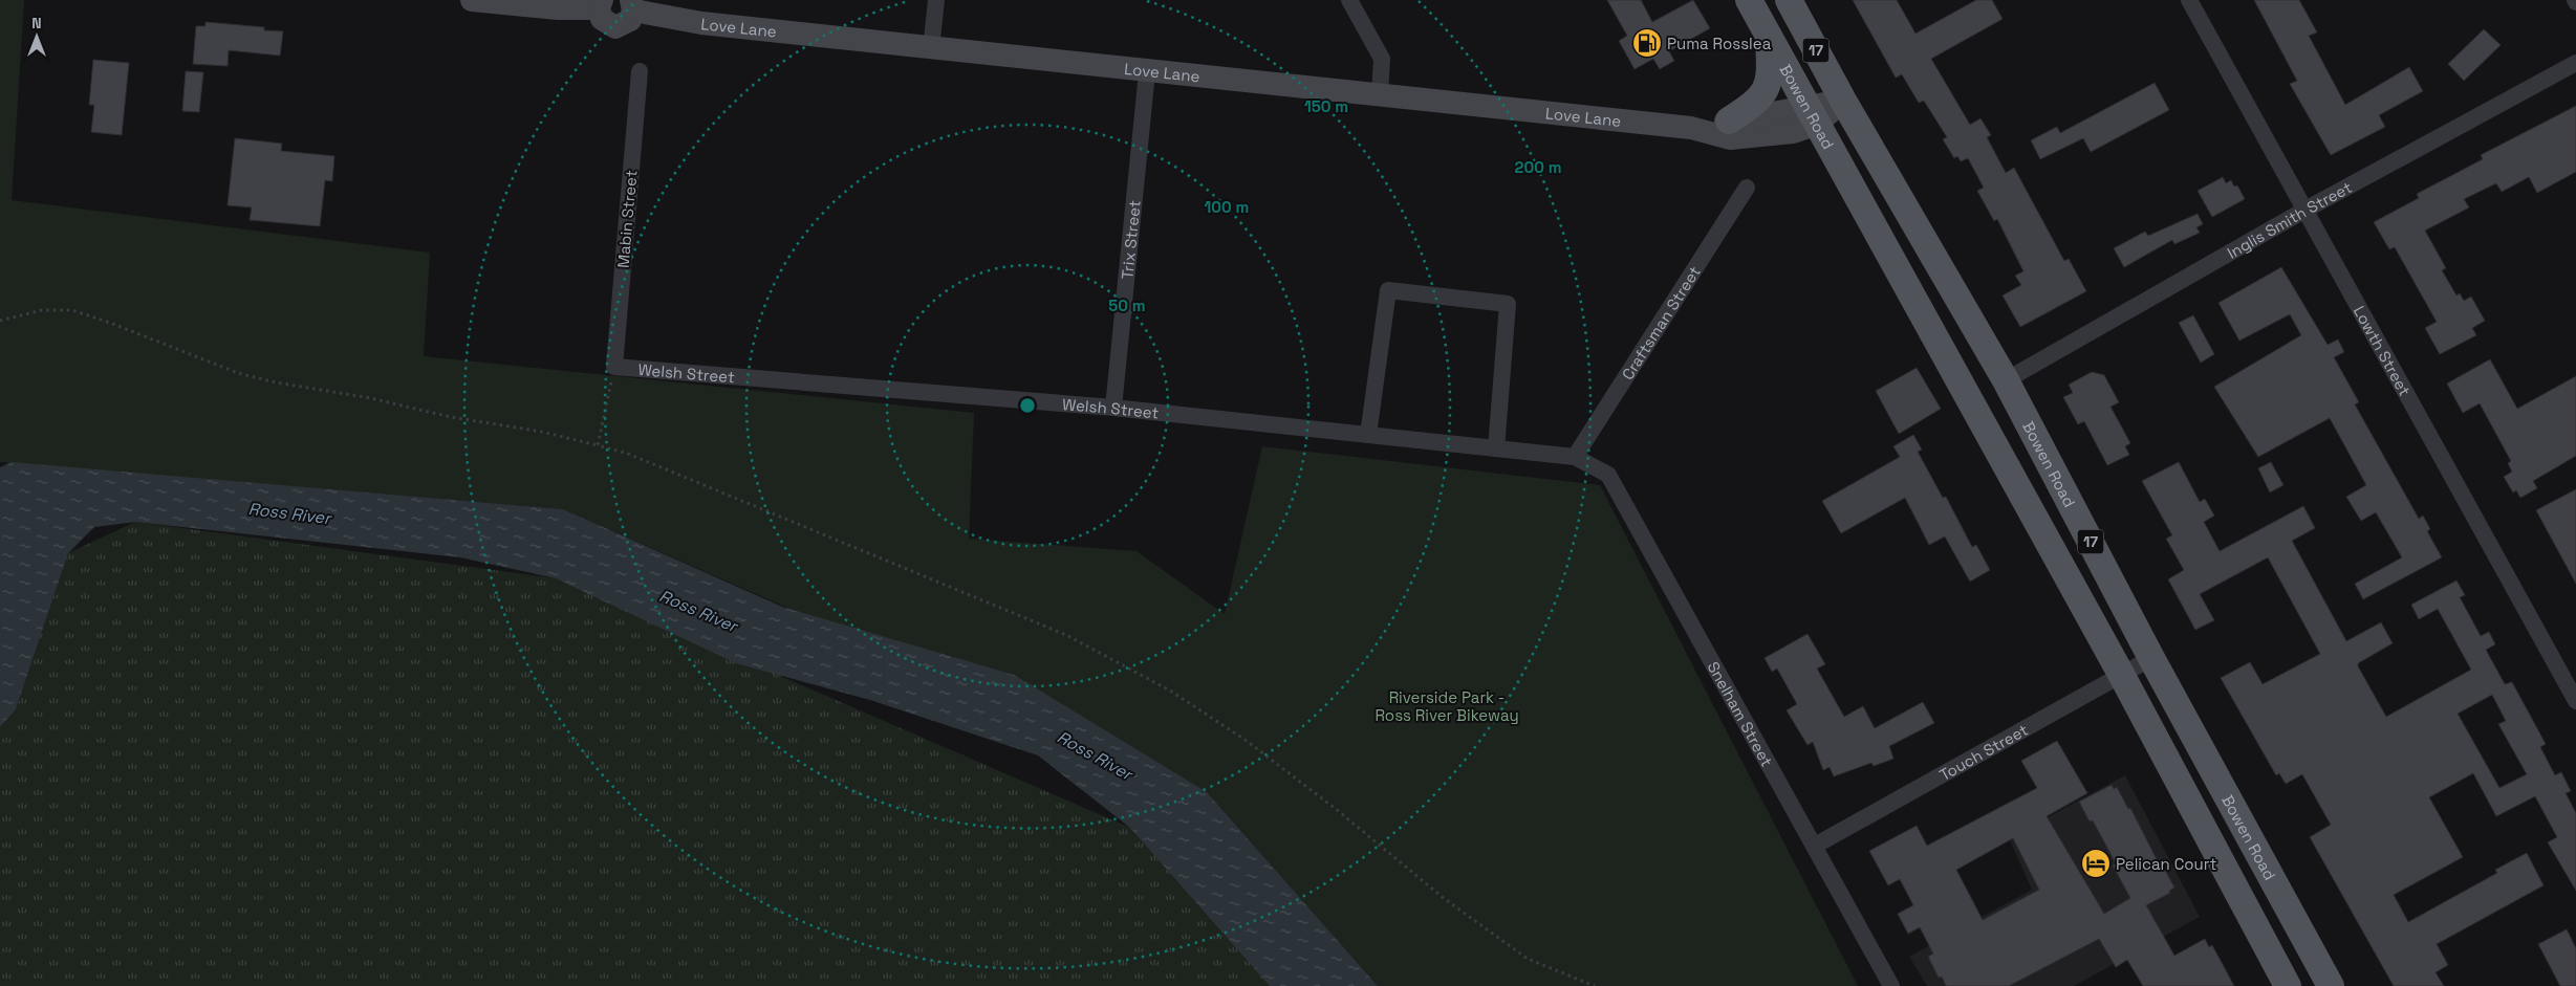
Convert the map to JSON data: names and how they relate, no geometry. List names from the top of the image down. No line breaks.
{"streets":{"main road":["17","Bowen Road"],"street":["Love Lane","Mabin Street","Inglis Smith Street","Trix Street","Craftsman Street","Lowth Street","Welsh Street","Snelham Street","Touch Street"]},"crossings":[["Love Lane","Bowen Road"],["Love Lane","Trix Street"],["Bowen Road","Inglis Smith Street"],["Bowen Road","Touch Street"],["Mabin Street","Welsh Street"],["Inglis Smith Street","Lowth Street"],["Trix Street","Welsh Street"],["Craftsman Street","Welsh Street"],["Craftsman Street","Snelham Street"],["Welsh Street","Snelham Street"],["Snelham Street","Touch Street"]],"water":["Ross River"],"parks":["Riverside Park - Ross River Bikeway"],"places":{"fuel station":["Puma Rosslea"],"hotel":["Pelican Court"]},"north":"top","rings":["150 m","200 m","100 m","50 m"]}
